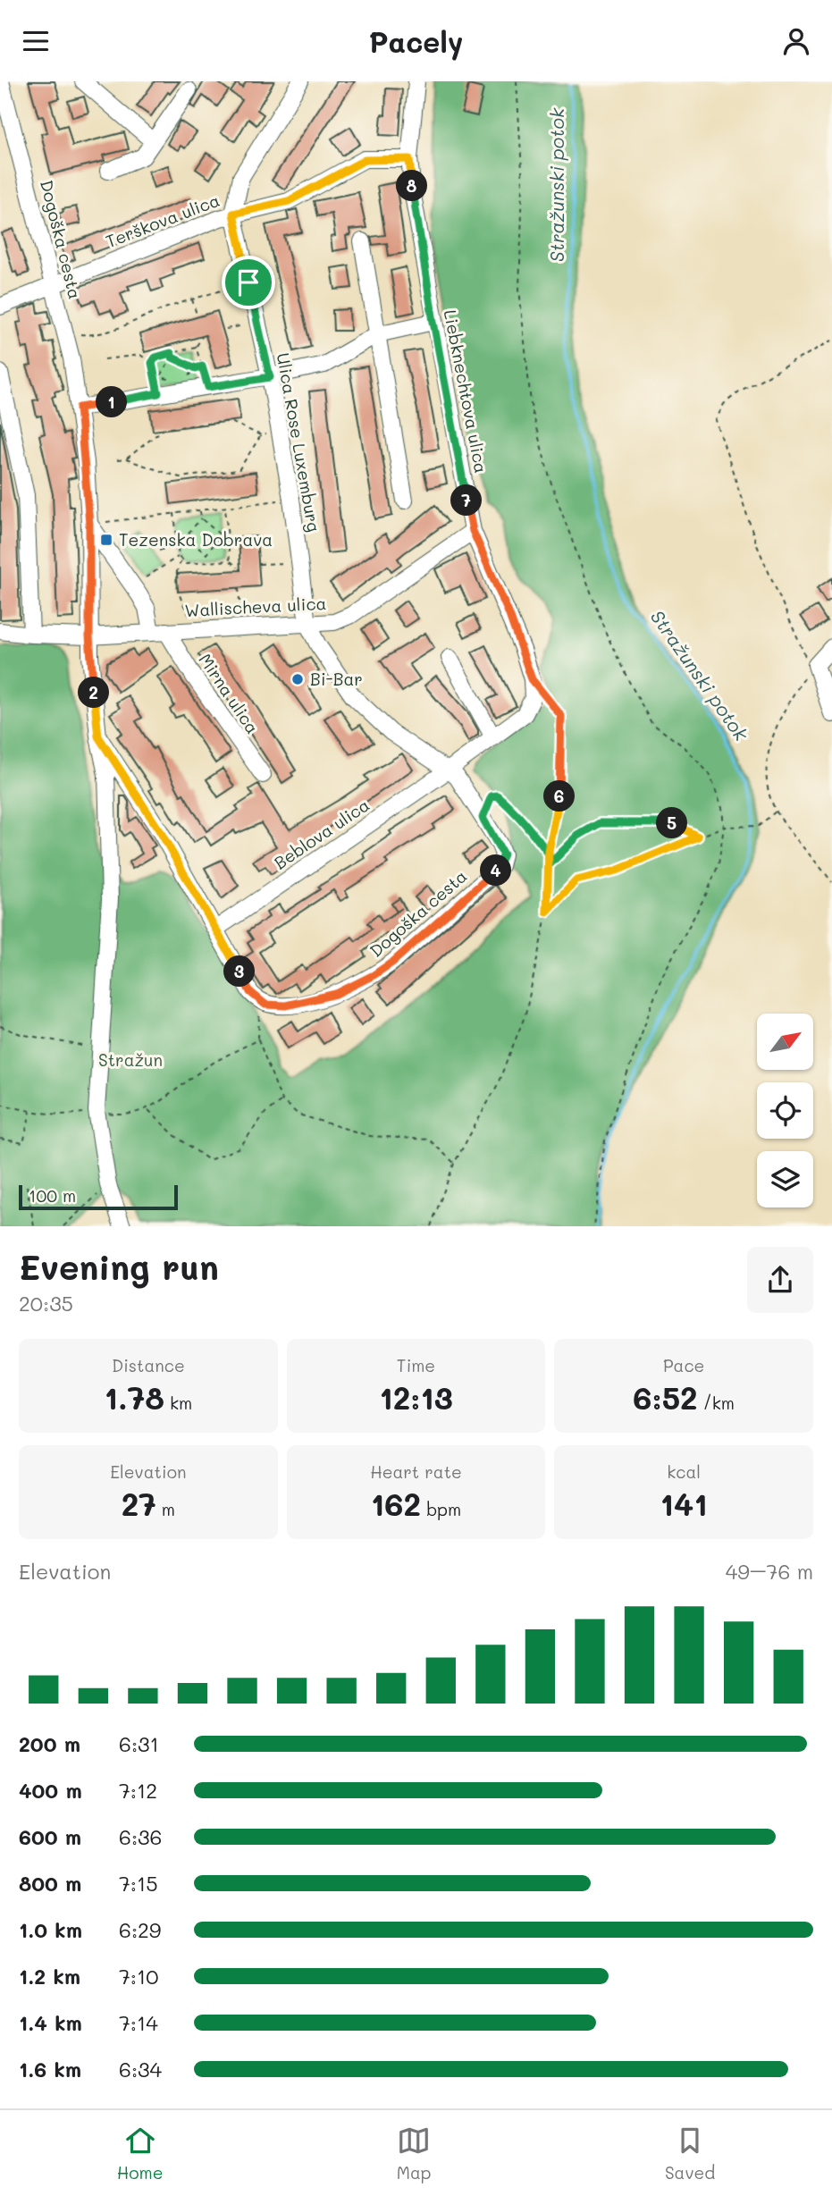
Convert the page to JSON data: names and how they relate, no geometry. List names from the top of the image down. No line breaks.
{"streets":{"street":["Terškova ulica","Dogoška cesta","Liebknechtova ulica","Ulica Rose Luxemburg","Wallischeva ulica","Mirna ulica","Beblova ulica"]},"crossings":[["Terškova ulica","Dogoška cesta"],["Terškova ulica","Liebknechtova ulica"],["Terškova ulica","Ulica Rose Luxemburg"],["Dogoška cesta","Liebknechtova ulica"],["Dogoška cesta","Ulica Rose Luxemburg"],["Dogoška cesta","Wallischeva ulica"],["Dogoška cesta","Mirna ulica"],["Dogoška cesta","Beblova ulica"],["Liebknechtova ulica","Ulica Rose Luxemburg"],["Liebknechtova ulica","Wallischeva ulica"],["Liebknechtova ulica","Beblova ulica"],["Ulica Rose Luxemburg","Wallischeva ulica"],["Ulica Rose Luxemburg","Beblova ulica"],["Wallischeva ulica","Mirna ulica"]],"water":["Stražunski potok"],"parks":["Stražun"],"places":{"transit":["Tezenska Dobrava"],"other":["Bi-Bar"]},"scale_bar":"100 m","north":"top right","page":{"header":"Pacely","pins":["8","1","7","2","6","5","4","3"],"scale":"100 m","heading":["Evening run","20:35"],"stats":[["Distance","1.78 km"],["Time","12:13"],["Pace","6:52 /km"],["Elevation","27 m"],["Heart rate","162 bpm"],["kcal","141"]],"chart":["Elevation","49–76 m"],"list":[{"name":"200 m","note":"6:31"},{"name":"400 m","note":"7:12"},{"name":"600 m","note":"6:36"},{"name":"800 m","note":"7:15"},{"name":"1.0 km","note":"6:29"},{"name":"1.2 km","note":"7:10"},{"name":"1.4 km","note":"7:14"},{"name":"1.6 km","note":"6:34"}],"tabs":["Home","Map","Saved"]}}
